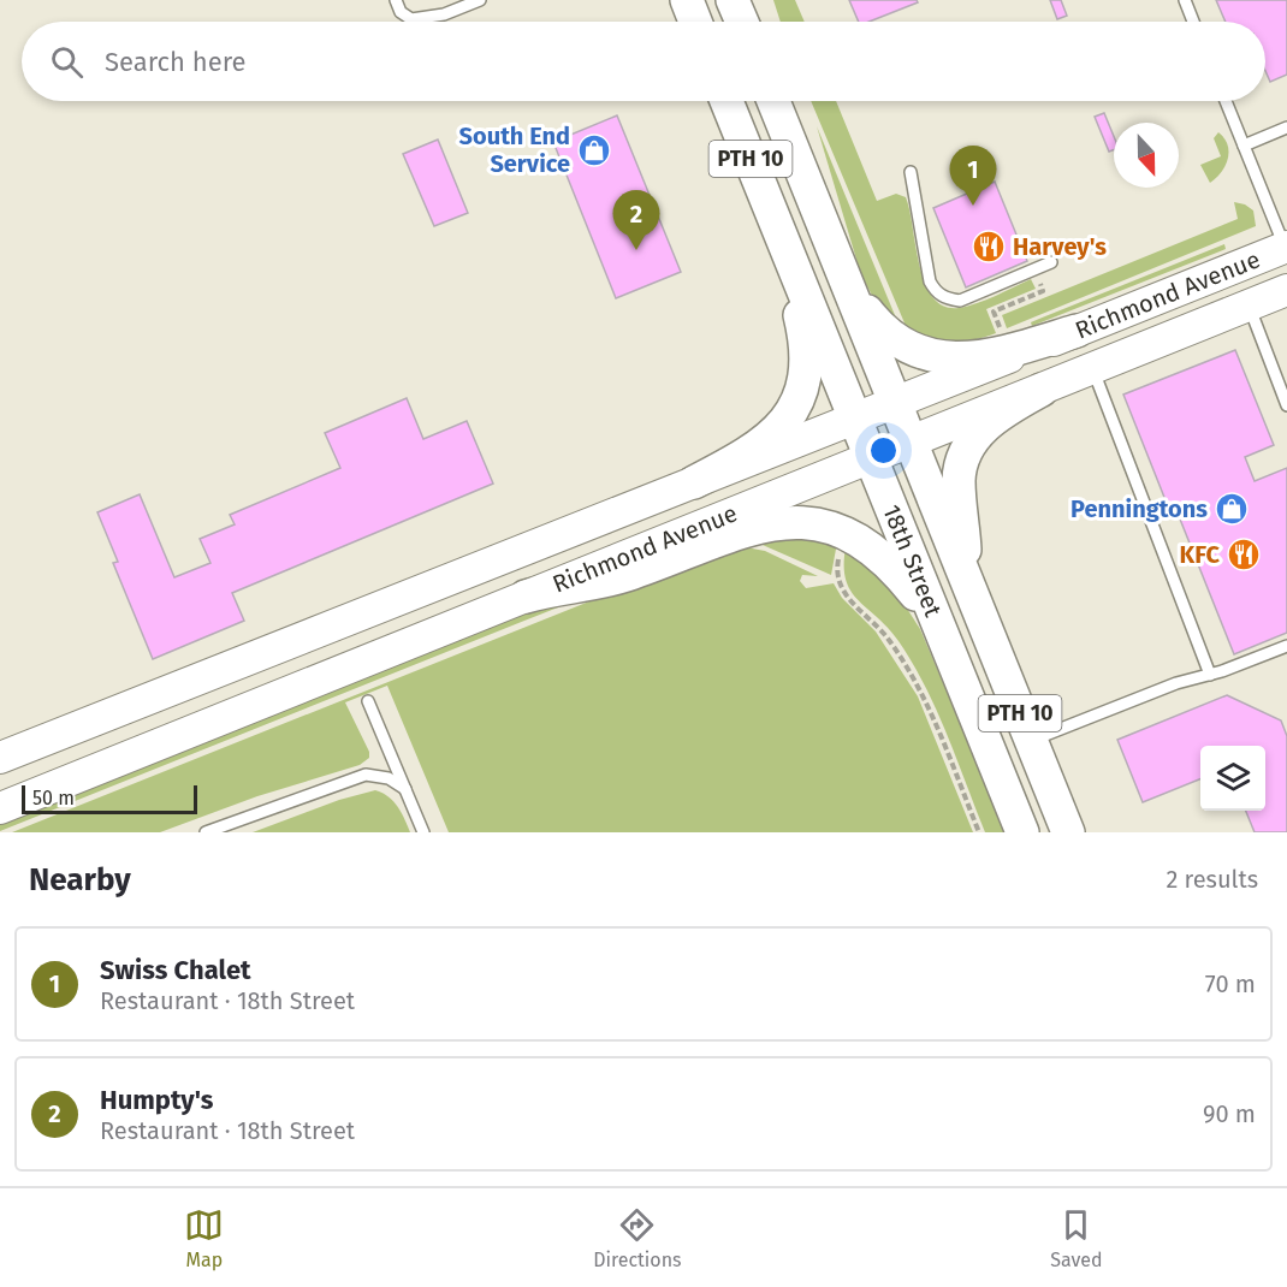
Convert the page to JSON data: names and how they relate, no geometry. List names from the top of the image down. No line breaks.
{"streets":{"main road":["PTH 10","Richmond Avenue","18th Street"]},"crossings":[["Richmond Avenue","18th Street"]],"places":{"shop":["South End Service","Penningtons"],"restaurant":["Harvey's","KFC"]},"scale_bar":"50 m","north":"bottom","page":{"search":"Search here","pins":["1","2"],"scale":"50 m","heading":["Nearby","2 results"],"list":[{"mark":"1","name":"Swiss Chalet","note":"Restaurant · 18th Street","value":"70 m"},{"mark":"2","name":"Humpty's","note":"Restaurant · 18th Street","value":"90 m"}],"nav":["Map","Directions","Saved"]}}
